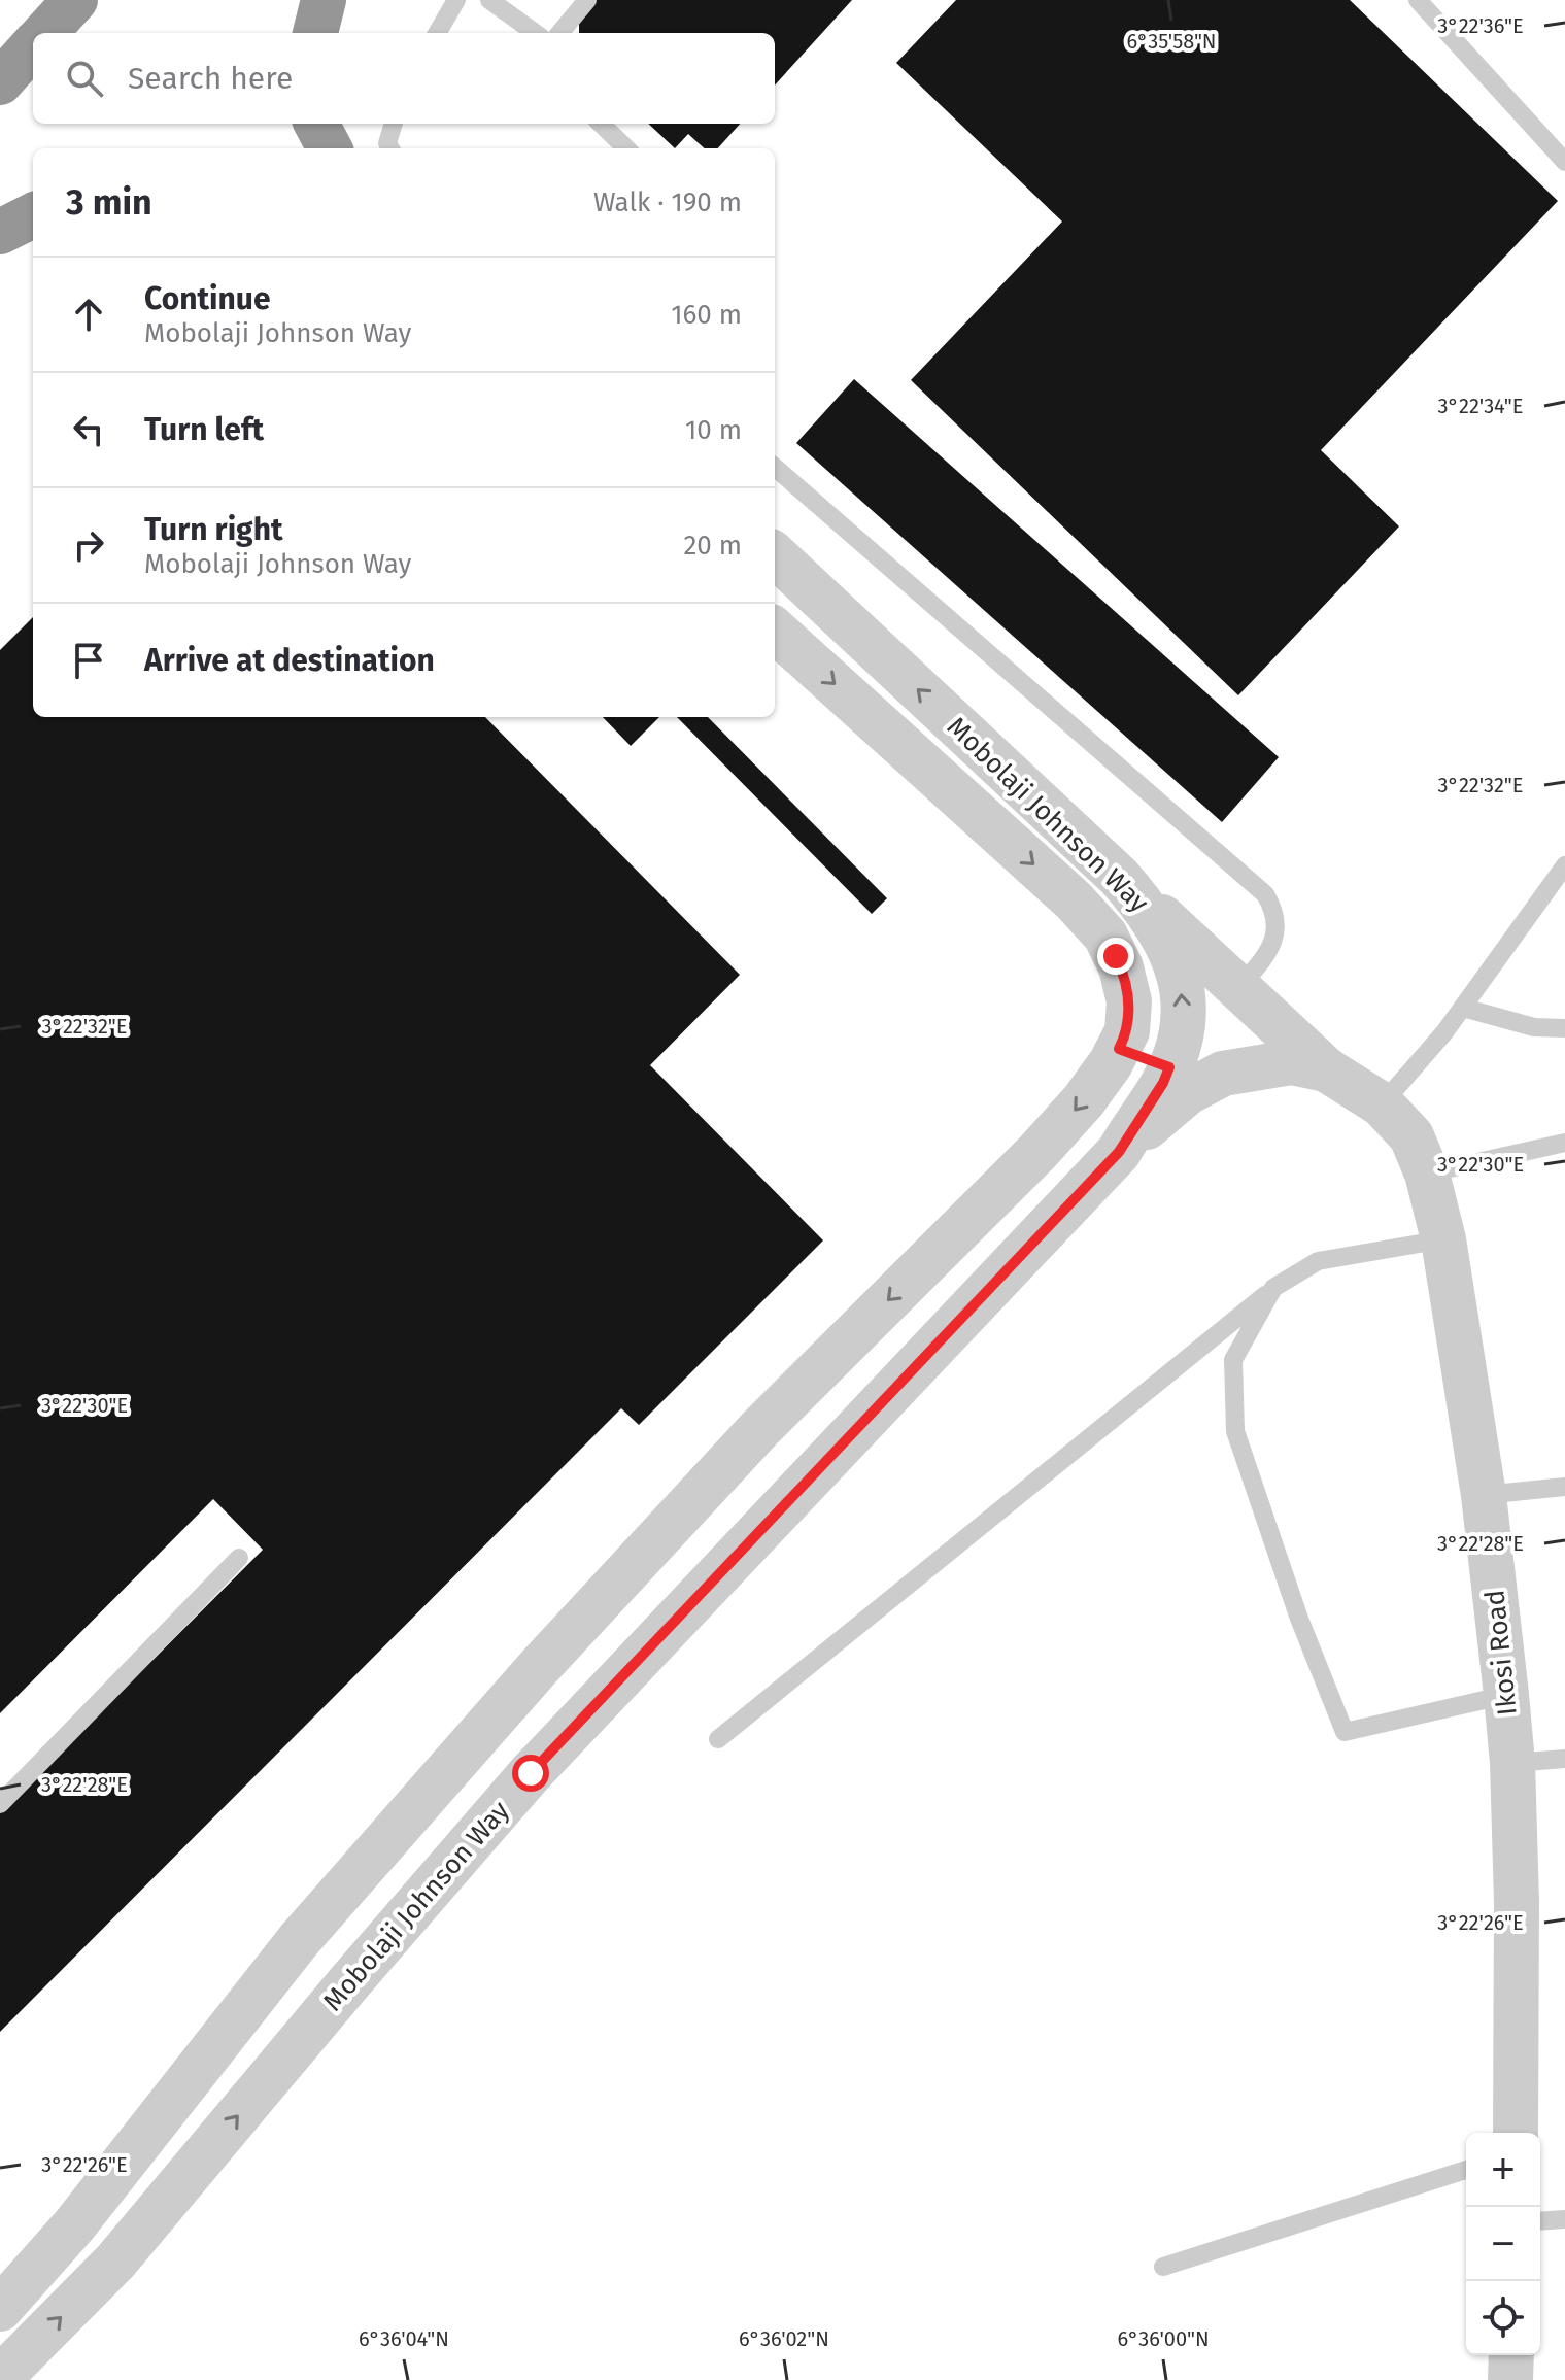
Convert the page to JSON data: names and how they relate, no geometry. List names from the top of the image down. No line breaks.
{"streets":{"street":["Mobolaji Johnson Way","Ikosi Road"]},"page":{"search":"Search here","heading":["3 min","Walk · 190 m"],"list":[["Continue","Mobolaji Johnson Way","160 m"],["Turn left","10 m"],["Turn right","Mobolaji Johnson Way","20 m"],"Arrive at destination"],"map_buttons":["+","−"]},"coordinates":["3°22'36\"E","6°35'58\"N","3°22'34\"E","3°22'32\"E","3°22'30\"E","3°22'28\"E","3°22'26\"E","6°36'04\"N","6°36'02\"N","6°36'00\"N"]}
